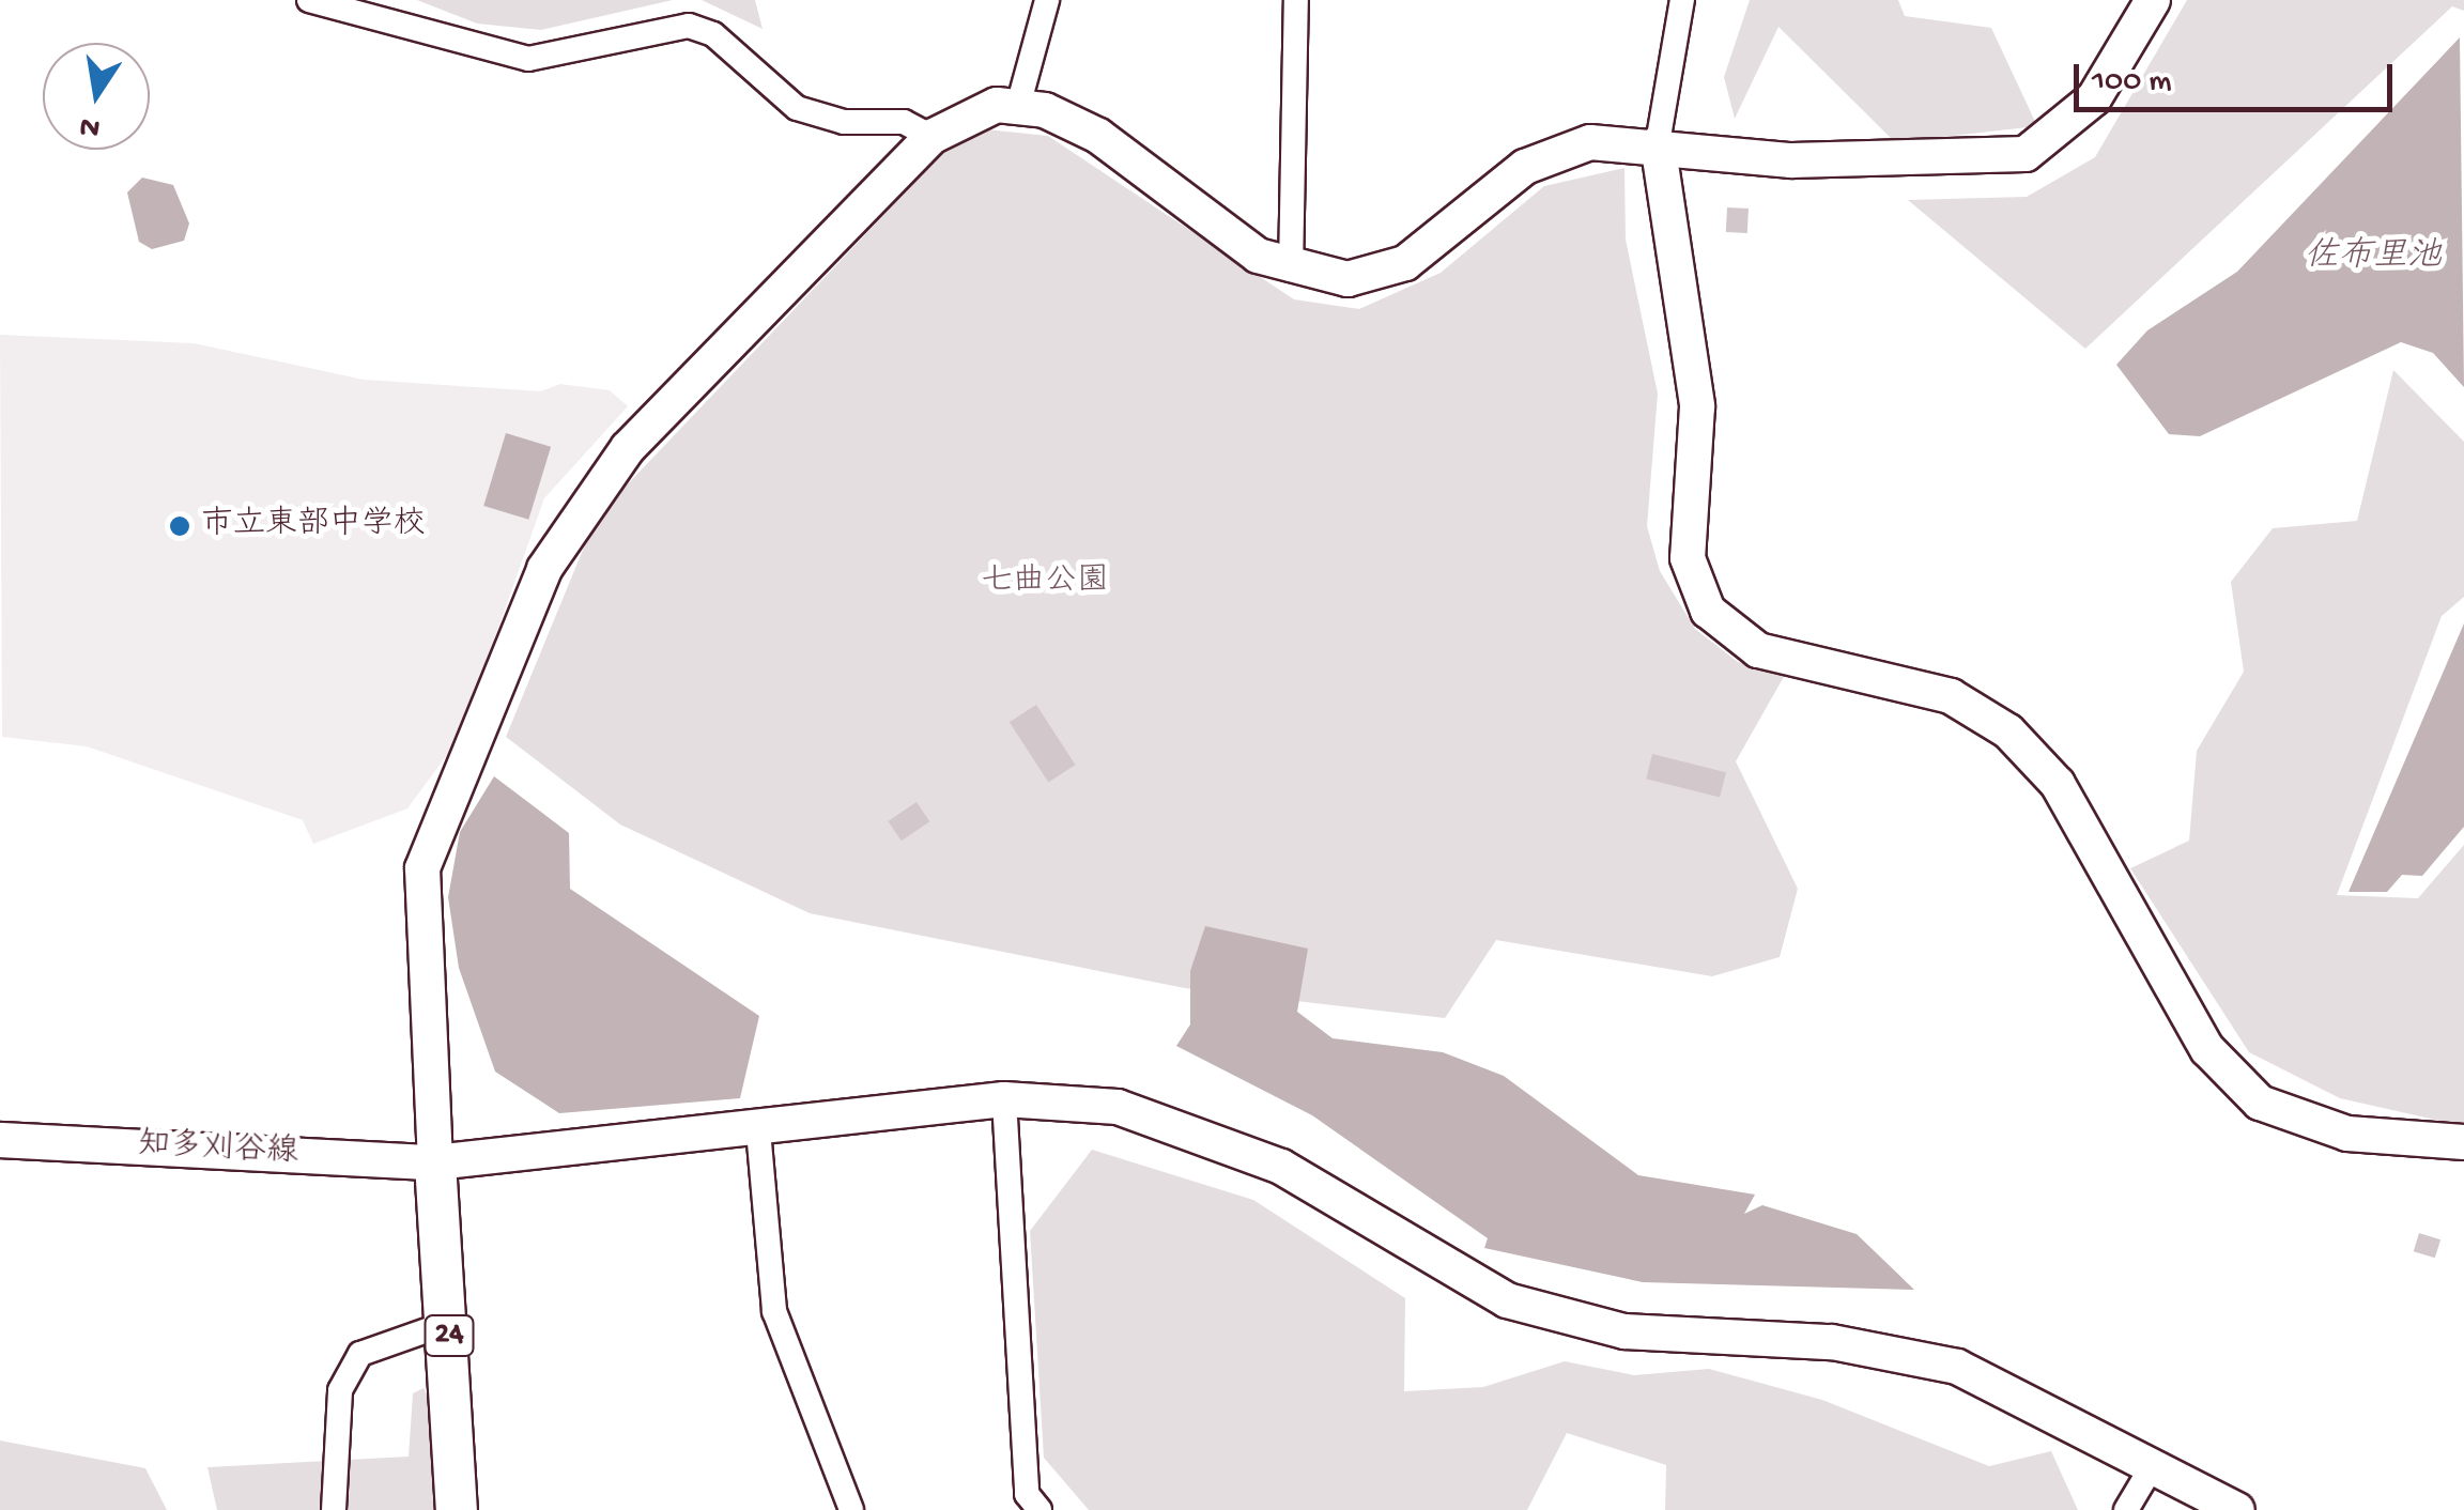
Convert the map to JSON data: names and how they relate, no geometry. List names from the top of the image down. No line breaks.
{"streets":{"main road":["24"],"street":["知多刈谷線"]},"crossings":[["知多刈谷線","24"]],"water":["佐布里池"],"parks":["七曲公園"],"places":["市立東部中学校"],"scale_bar":"100 m","north":"bottom"}
